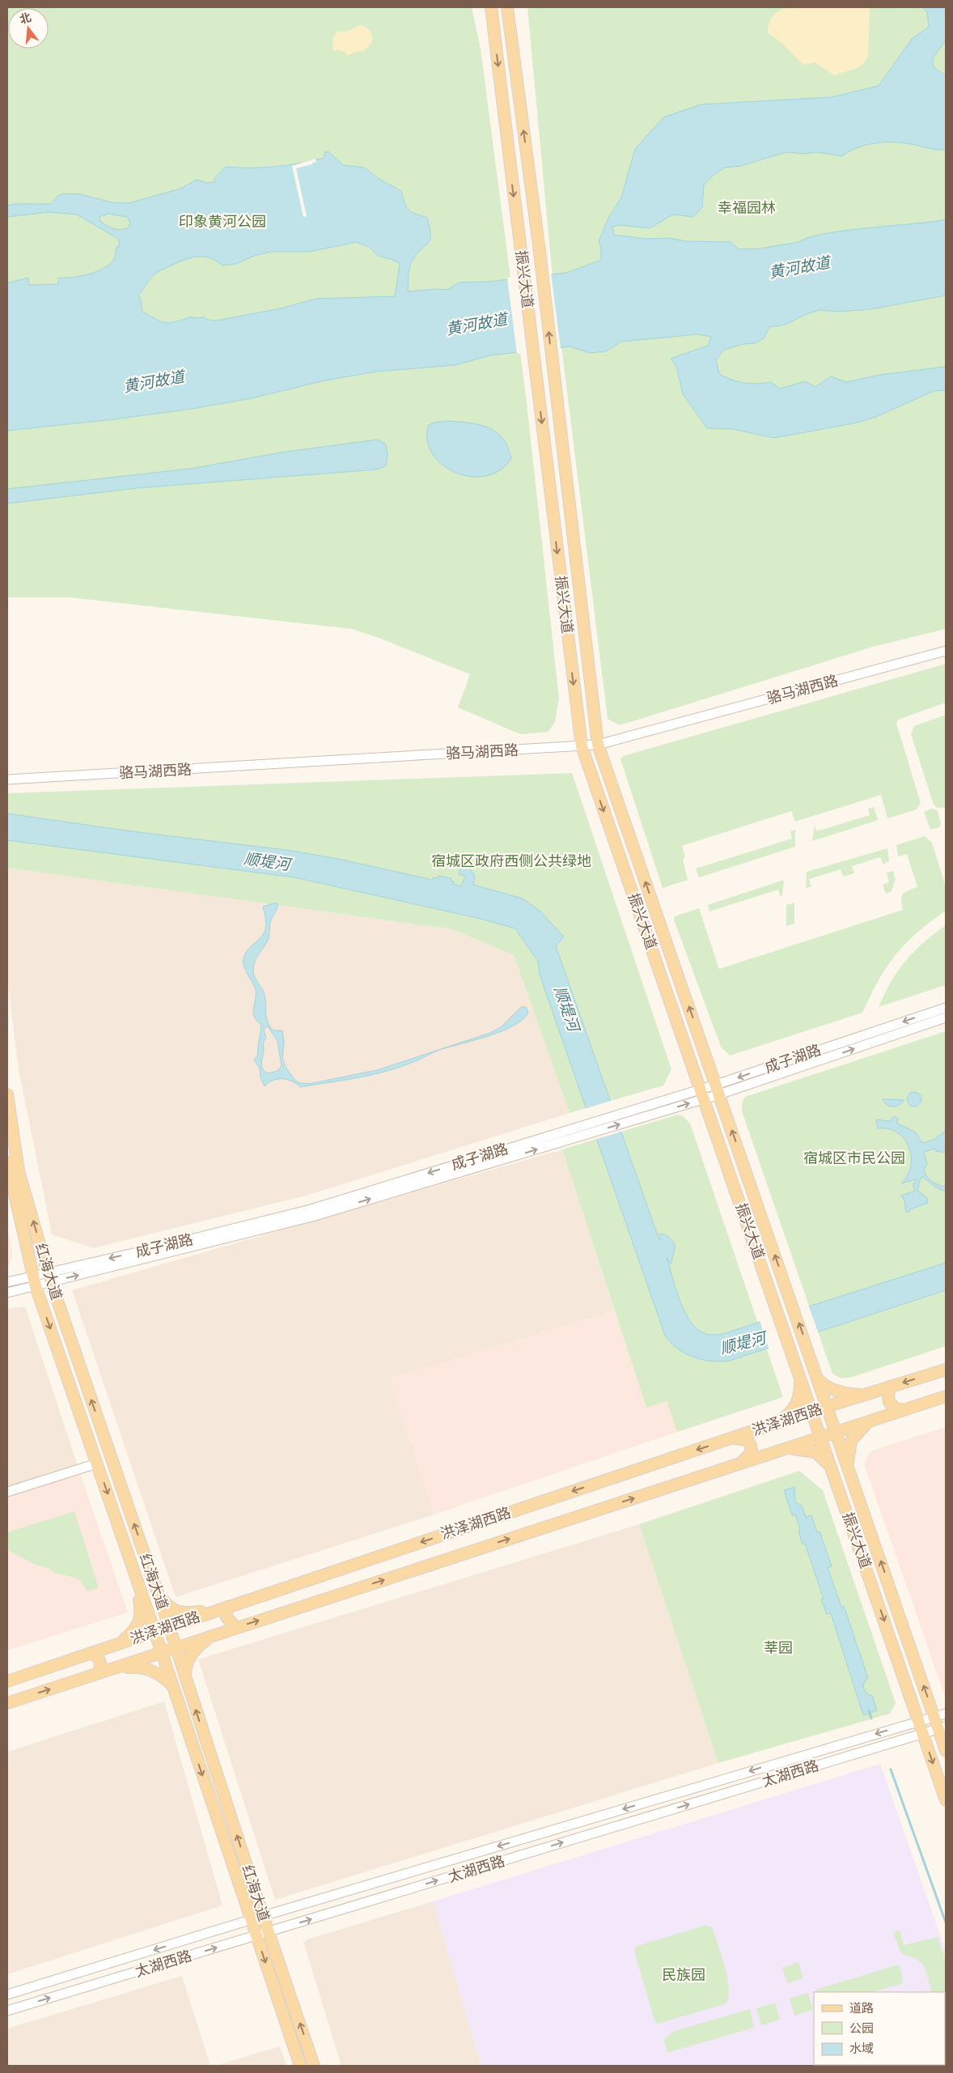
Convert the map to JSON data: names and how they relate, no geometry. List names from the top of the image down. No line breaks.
{"streets":{"main road":["振兴大道","红海大道","洪泽湖西路"],"street":["骆马湖西路","成子湖路","太湖西路"]},"crossings":[["振兴大道","骆马湖西路"],["振兴大道","成子湖路"],["振兴大道","洪泽湖西路"],["振兴大道","太湖西路"],["成子湖路","红海大道"],["红海大道","洪泽湖西路"],["红海大道","太湖西路"]],"water":["黄河故道","顺堤河"],"parks":["幸福园林","印象黄河公园","宿城区政府西侧公共绿地","宿城区市民公园","莘园","民族园"],"legend":["道路","公园","水域"],"north":"top"}
